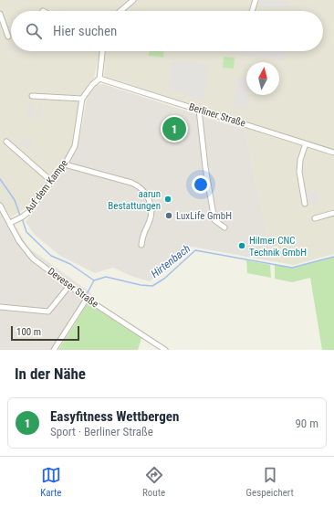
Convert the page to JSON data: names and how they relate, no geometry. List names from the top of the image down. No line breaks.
{"streets":{"street":["Berliner Straße","Auf dem Kampe","Deveser Straße"]},"crossings":[["Berliner Straße","Auf dem Kampe"],["Auf dem Kampe","Deveser Straße"]],"water":["Hirtenbach"],"places":["aarun Bestattungen","LuxLife GmbH","Hilmer CNC Technik GmbH"],"scale_bar":"100 m","north":"top","page":{"search":"Hier suchen","pins":"1","scale":"100 m","heading":"In der Nähe","list":[{"mark":"1","name":"Easyfitness Wettbergen","note":"Sport · Berliner Straße","value":"90 m"}],"nav":["Karte","Route","Gespeichert"]}}
